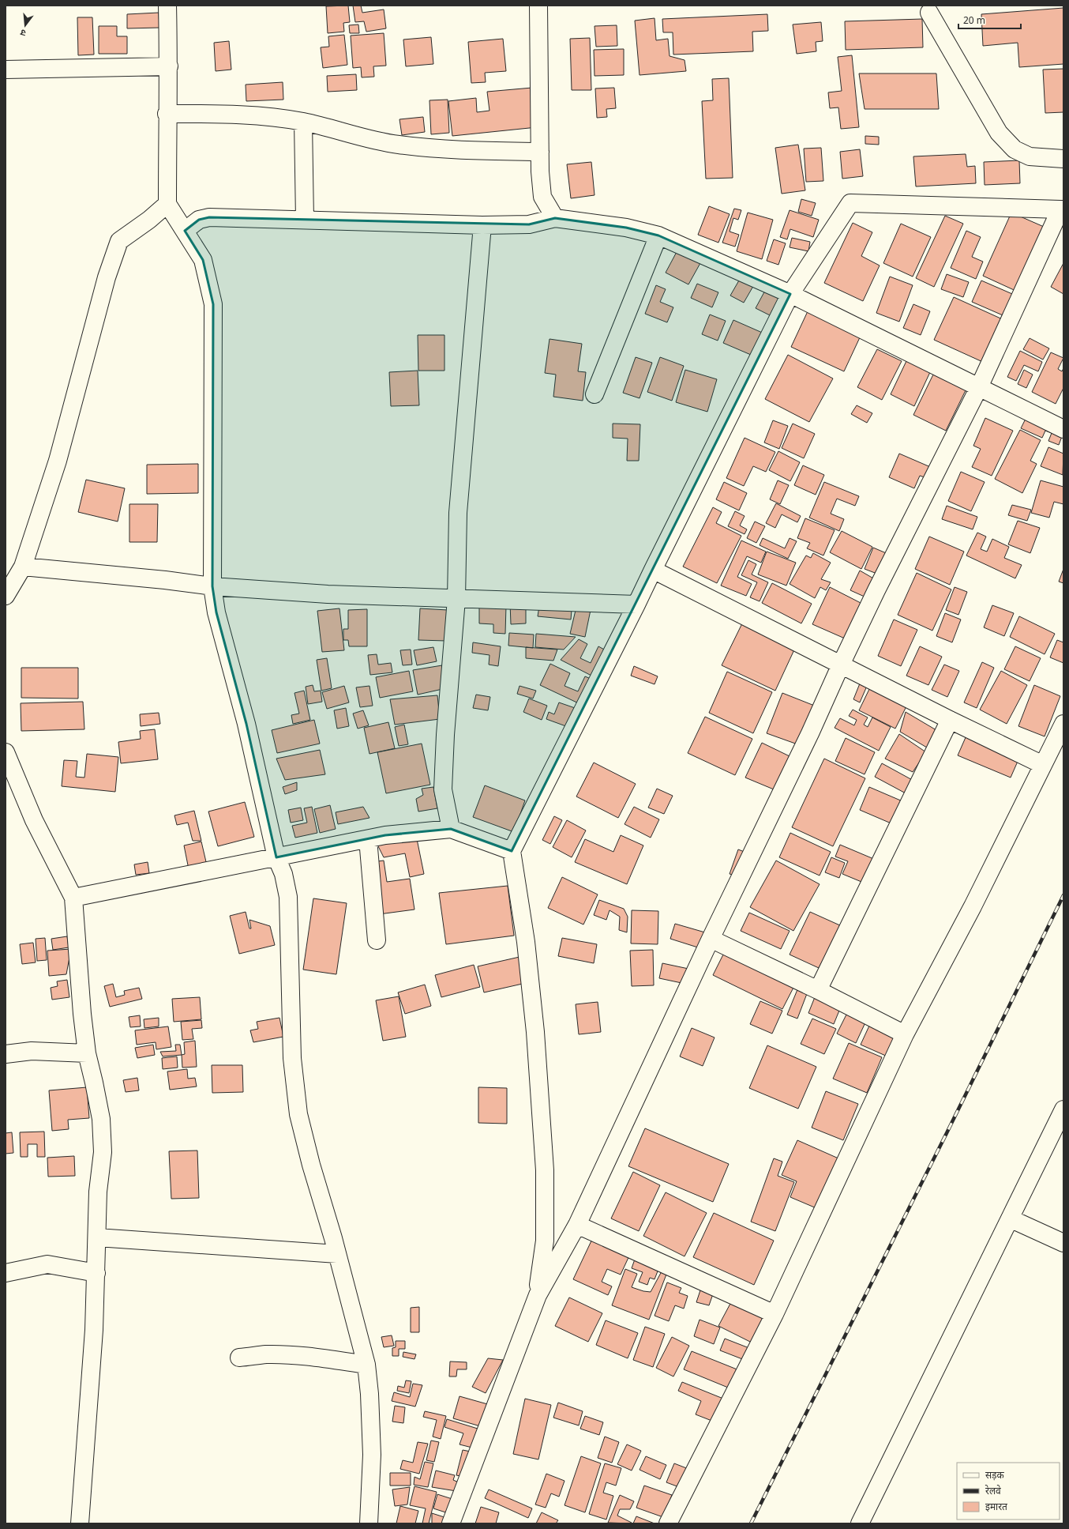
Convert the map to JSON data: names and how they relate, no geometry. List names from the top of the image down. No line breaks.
{"legend":["सड़क","रेलवे","इमारत"],"scale_bar":"20 m","north":"bottom"}
